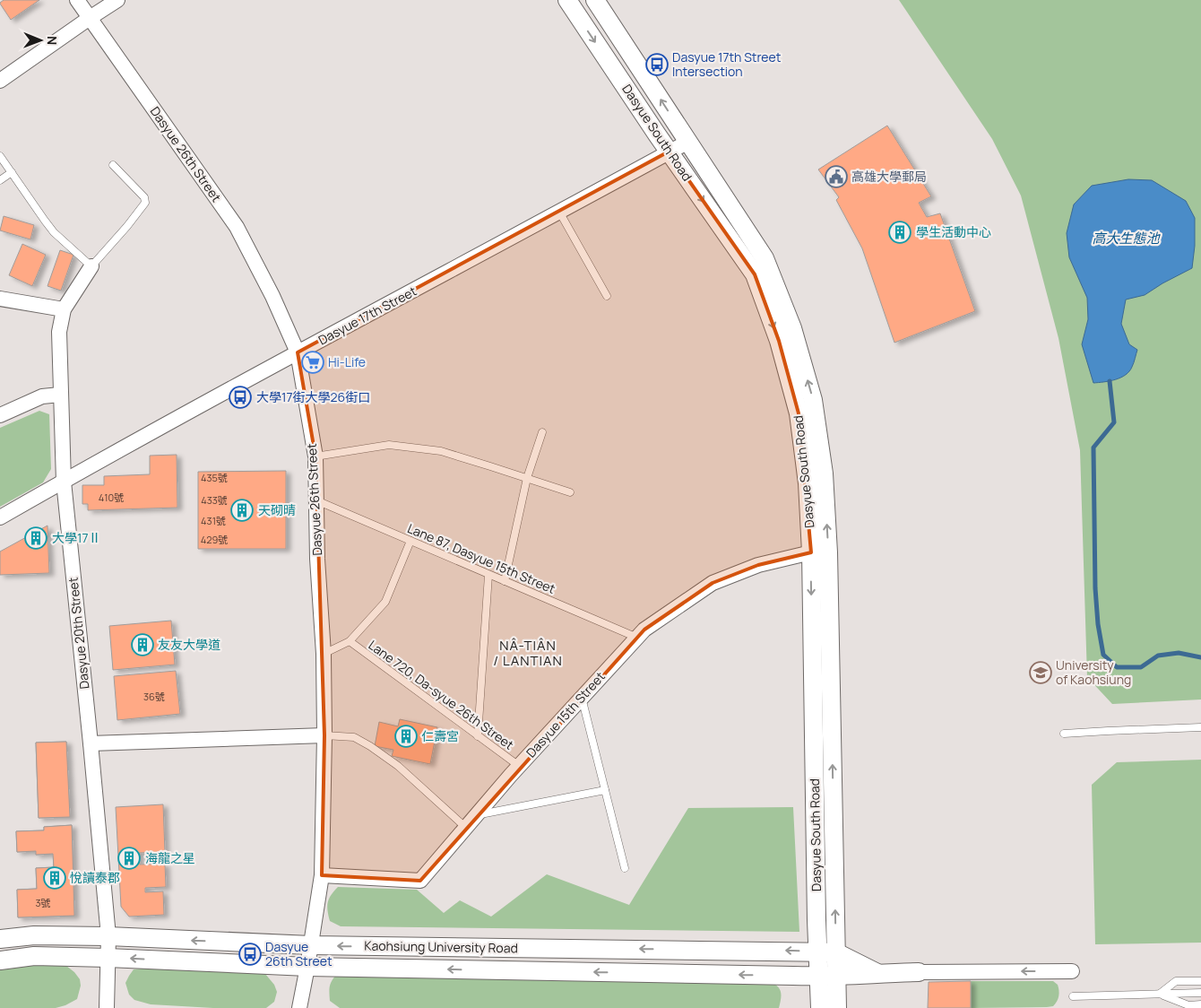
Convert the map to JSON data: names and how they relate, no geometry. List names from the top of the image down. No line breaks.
{"streets":{"street":["Dasyue South Road","Dasyue 26th Street","Dasyue 17th Street","Dasyue 20th Street","Dasyue 15th Street","Kaohsiung University Road"],"lane":["Lane 87, Dasyue 15th Street","Lane 720, Da-syue 26th Street"]},"crossings":[["Dasyue South Road","Dasyue 17th Street"],["Dasyue South Road","Dasyue 15th Street"],["Dasyue South Road","Kaohsiung University Road"],["Dasyue 26th Street","Dasyue 17th Street"],["Dasyue 26th Street","Lane 87, Dasyue 15th Street"],["Dasyue 26th Street","Dasyue 15th Street"],["Dasyue 26th Street","Kaohsiung University Road"],["Dasyue 17th Street","Dasyue 20th Street"],["Lane 87, Dasyue 15th Street","Dasyue 15th Street"],["Dasyue 20th Street","Kaohsiung University Road"],["Lane 720, Da-syue 26th Street","Dasyue 15th Street"]],"one_way":["Kaohsiung University Road"],"districts":["NÂ-TIÂN / LANTIAN"],"water":["高大生態池"],"places":{"bus stop":["Dasyue 17th Street Intersection","大學17街大學26街口","Dasyue 26th Street"],"public building":["高雄大學郵局"],"building":["學生活動中心","天砌晴","大學17Ⅱ","友友大學道","仁壽宮","海龍之星","悅讀泰郡"],"supermarket":["Hi-Life"],"school or university":["University of Kaohsiung"]},"house_numbers":["435號","410號","433號","431號","429號","36號","3號"],"north":"right"}
